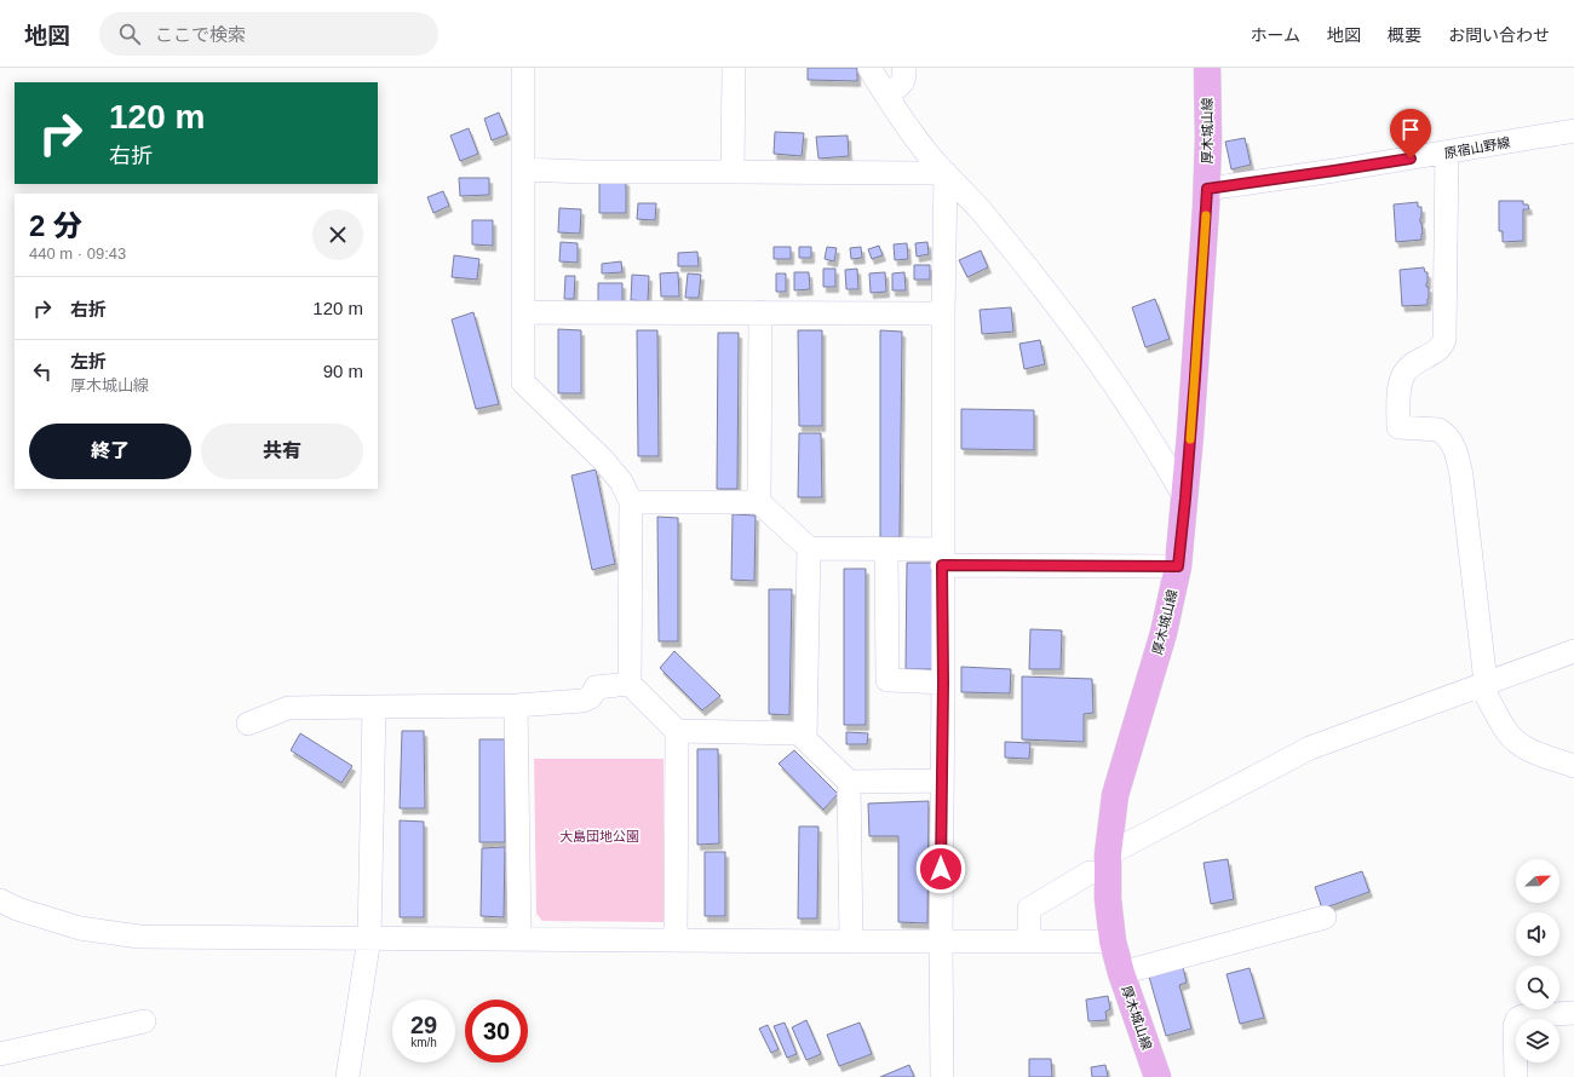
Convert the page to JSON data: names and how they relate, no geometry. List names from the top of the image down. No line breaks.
{"streets":{"main road":["厚木城山線"],"street":["原宿山野線"]},"crossings":[["厚木城山線","原宿山野線"]],"parks":["大島団地公園"],"north":"right","page":{"header":"地図","search":"ここで検索","nav":["ホーム","地図","概要","お問い合わせ"],"turn":["120 m","右折"],"heading":["2 分","440 m · 09:43"],"list":[{"name":"右折","value":"120 m"},{"name":"左折","note":"厚木城山線","value":"90 m"}],"buttons":["終了","共有"],"speed":"29 km/h","limit":"30"}}
